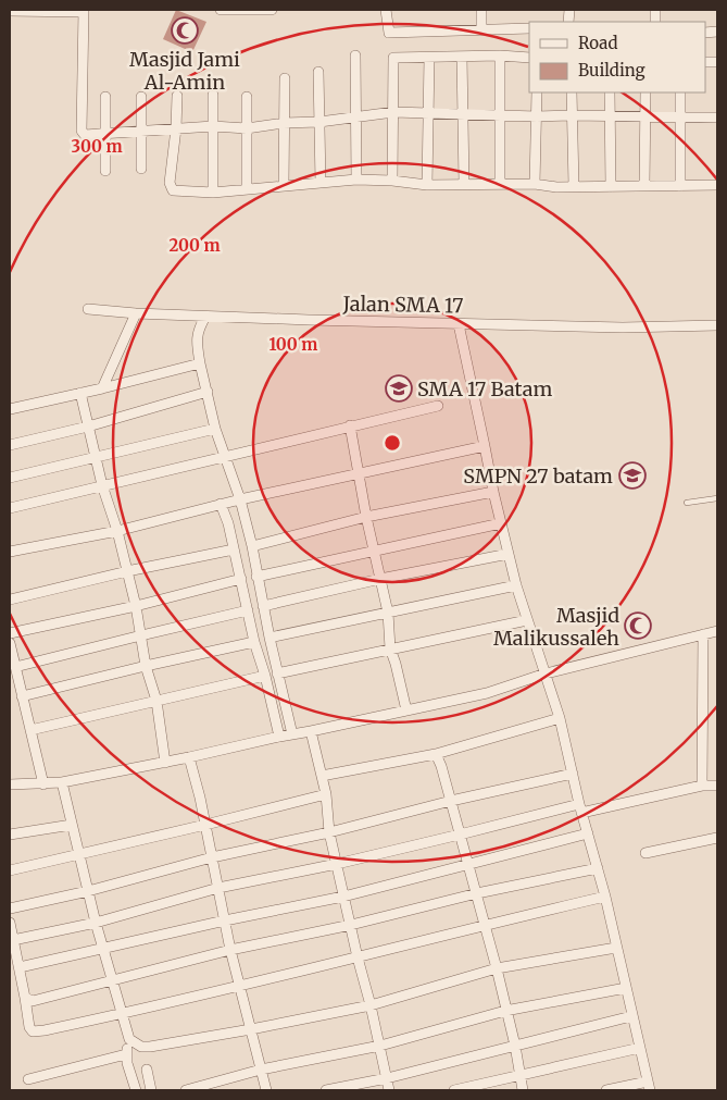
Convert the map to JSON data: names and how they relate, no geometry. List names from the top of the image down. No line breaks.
{"streets":{"street":["Jalan SMA 17"]},"places":{"mosque":["Masjid Jami Al-Amin","Masjid Malikussaleh"],"school or university":["SMA 17 Batam","SMPN 27 batam"]},"legend":["Road","Building"],"rings":["300 m","200 m","100 m"]}
